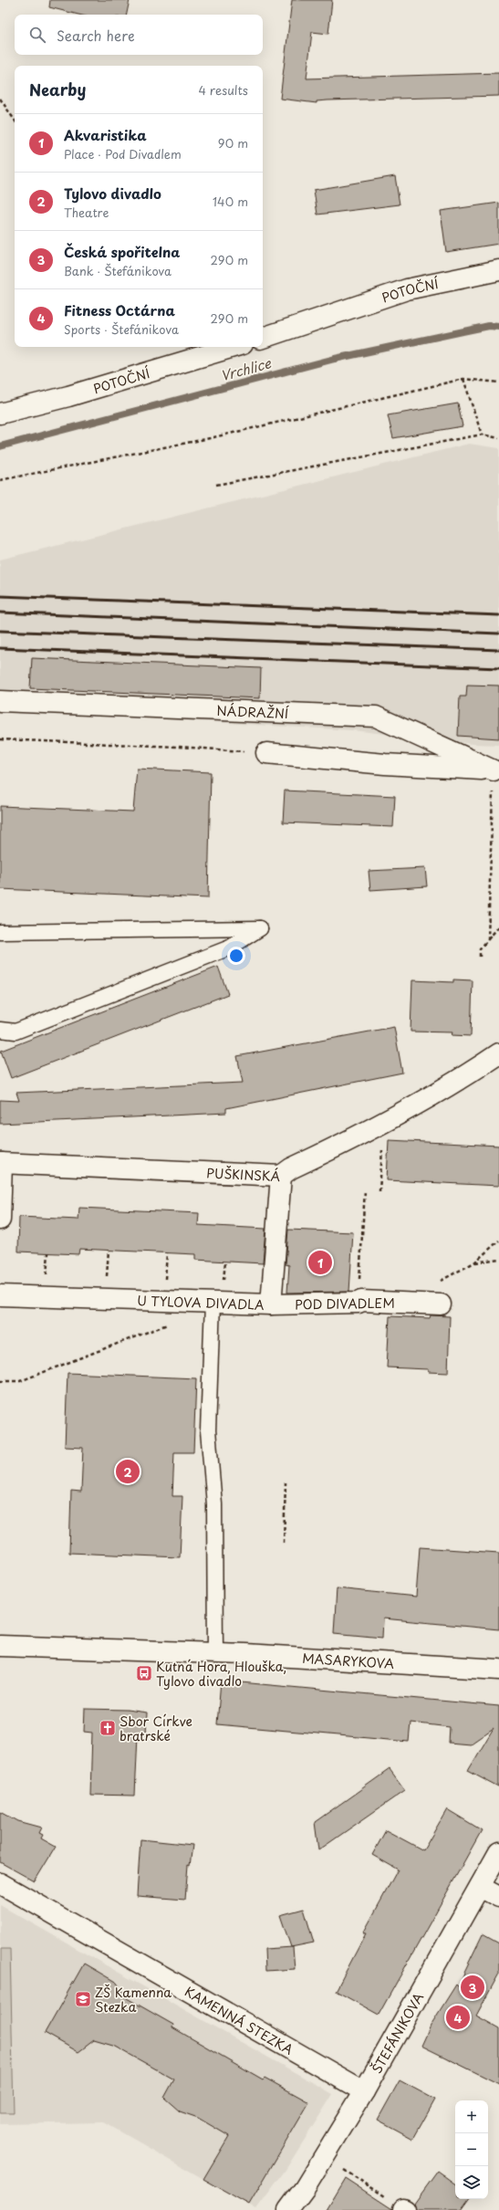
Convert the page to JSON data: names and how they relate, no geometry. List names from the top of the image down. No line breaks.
{"streets":{"street":["POTOČNÍ","NÁDRAŽNÍ","PUŠKINSKÁ","U TYLOVA DIVADLA","POD DIVADLEM","MASARYKOVA","KAMENNÁ STEZKA","ŠTEFÁNIKOVA"]},"crossings":[["PUŠKINSKÁ","U TYLOVA DIVADLA"],["U TYLOVA DIVADLA","POD DIVADLEM"],["KAMENNÁ STEZKA","ŠTEFÁNIKOVA"]],"water":["Vrchlice"],"places":{"bus stop":["Kutná Hora, Hlouška, Tylovo divadlo"],"church":["Sbor Církve bratrské"],"school or university":["ZŠ Kamenna Stezka"]},"page":{"search":"Search here","heading":["Nearby","4 results"],"list":[{"mark":"1","name":"Akvaristika","note":"Place · Pod Divadlem","value":"90 m"},{"mark":"2","name":"Tylovo divadlo","note":"Theatre","value":"140 m"},{"mark":"3","name":"Česká spořitelna","note":"Bank · Štefánikova","value":"290 m"},{"mark":"4","name":"Fitness Octárna","note":"Sports · Štefánikova","value":"290 m"}],"pins":["1","2","3","4"],"map_buttons":["+","−"]}}
